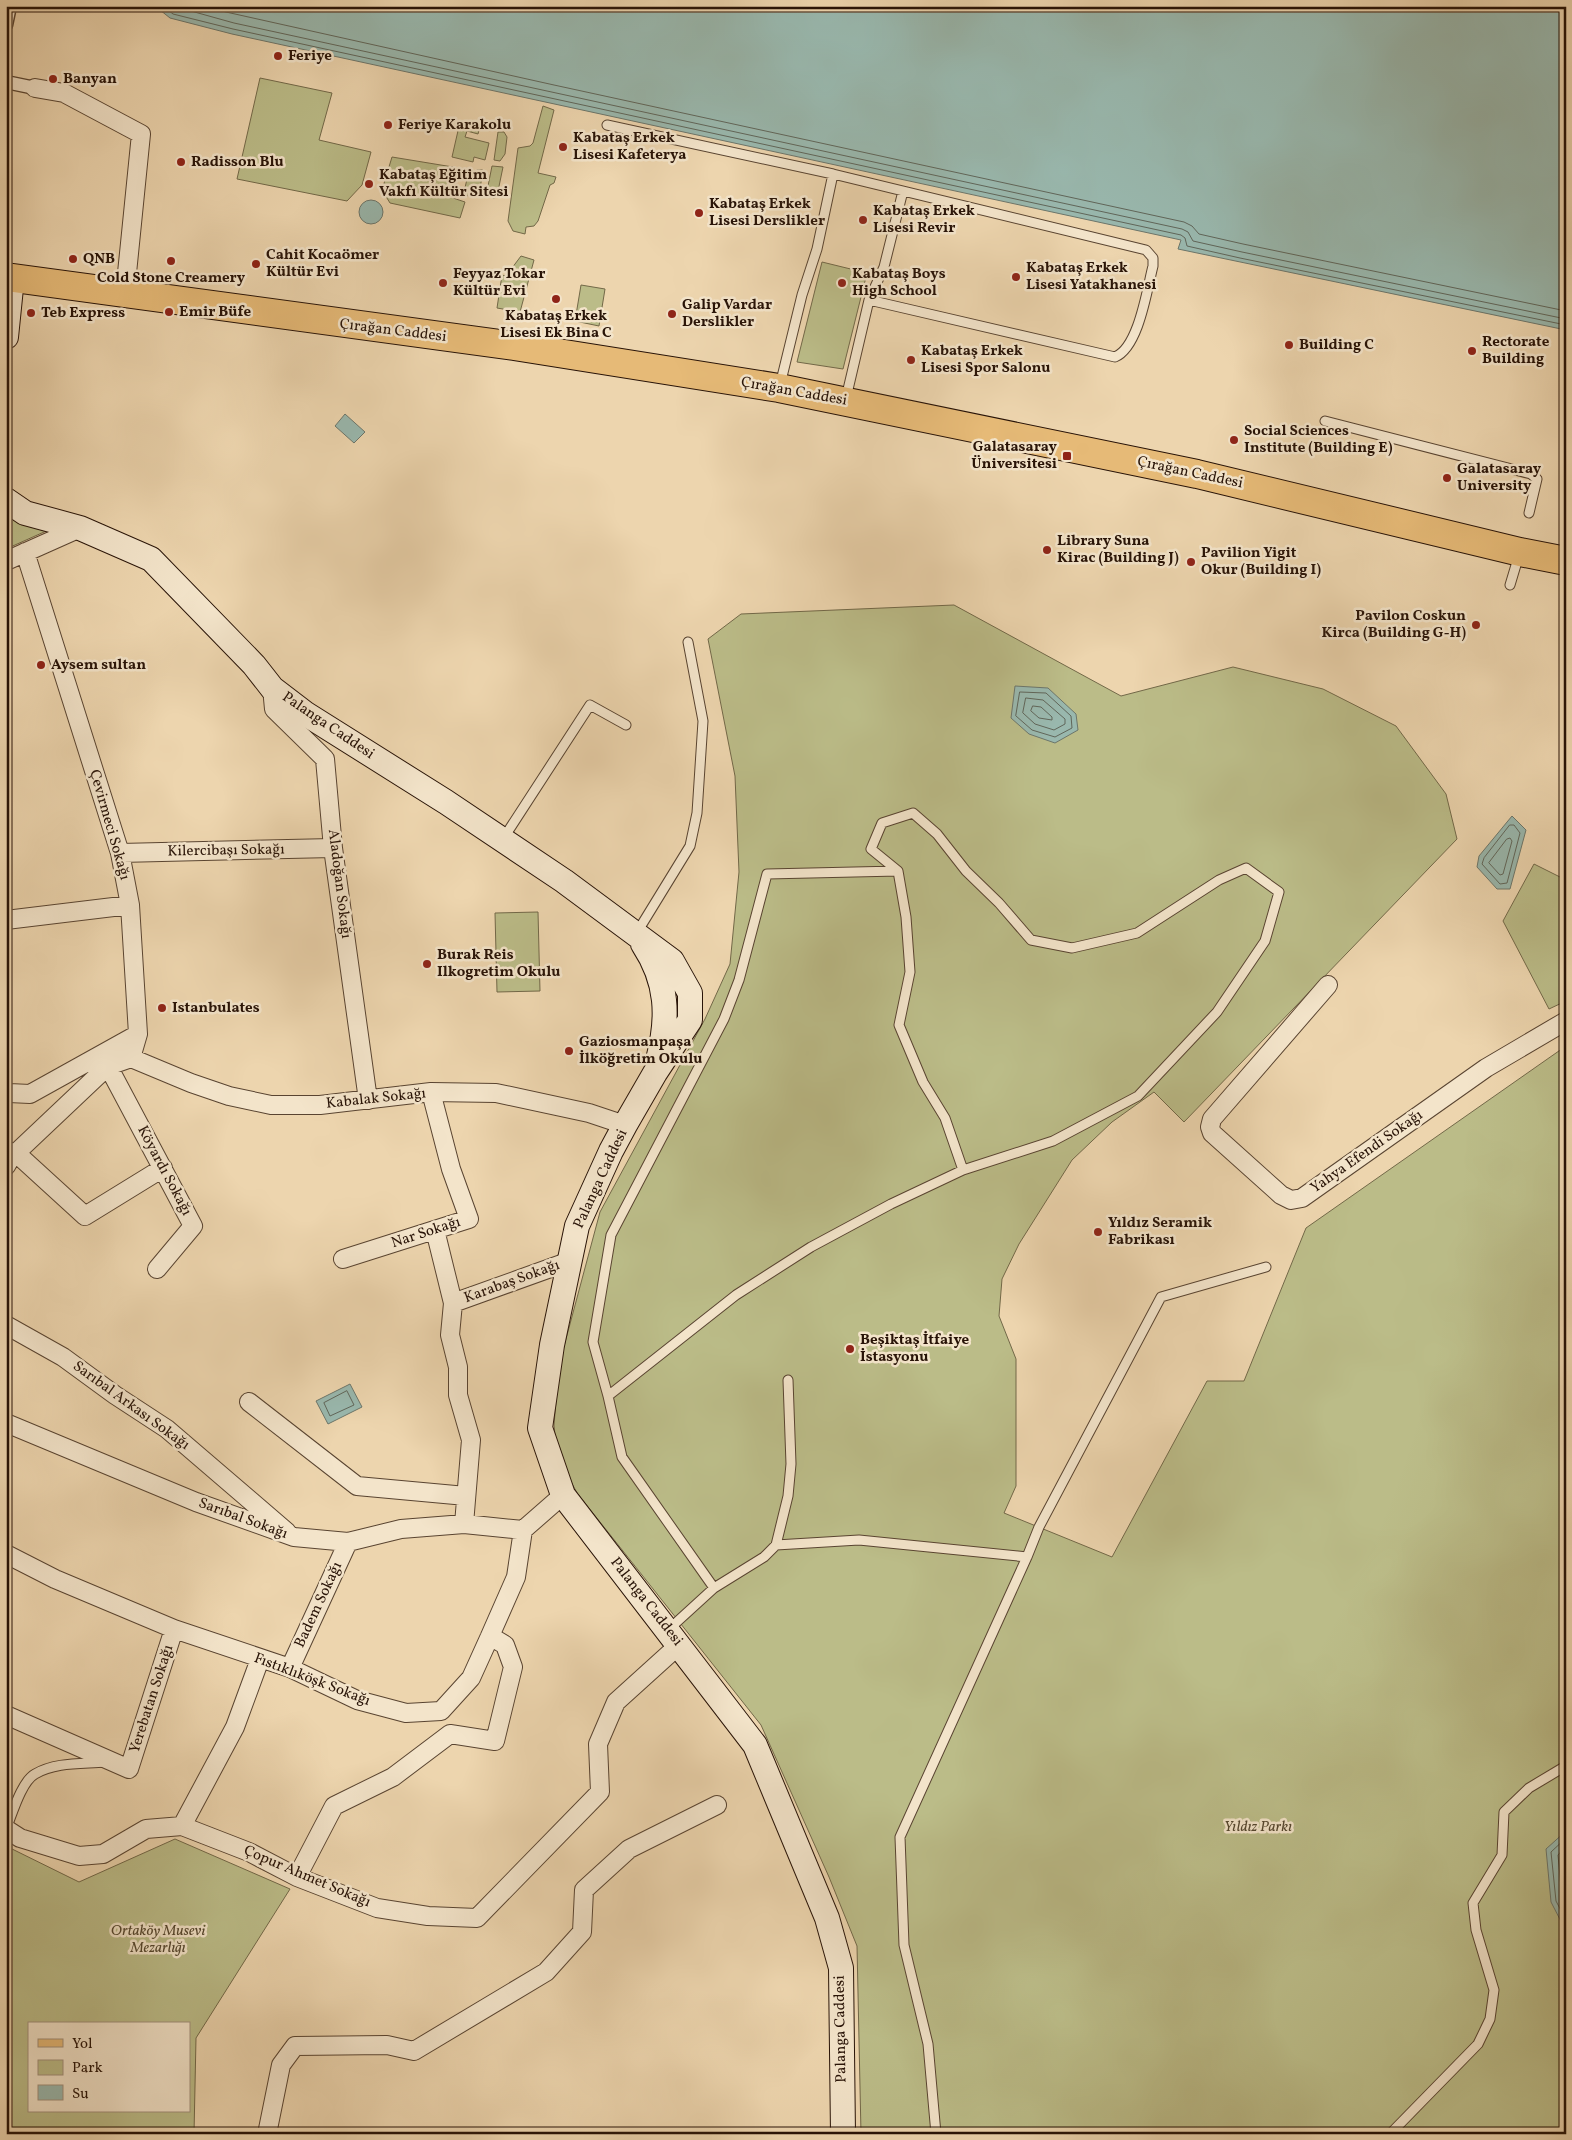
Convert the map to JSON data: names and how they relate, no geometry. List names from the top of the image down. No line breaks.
{"streets":{"main road":["Çırağan Caddesi","Palanga Caddesi"],"street":["Çevirmeci Sokağı","Kilercibaşı Sokağı","Aladoğan Sokağı","Kabalak Sokağı","Yahya Efendi Sokağı","Köyardı Sokağı","Nar Sokağı","Karabaş Sokağı","Sarıbal Arkası Sokağı","Sarıbal Sokağı","Badem Sokağı","Fıstıklıköşk Sokağı","Yerebatan Sokağı","Çopur Ahmet Sokağı"]},"crossings":[["Palanga Caddesi","Aladoğan Sokağı"],["Palanga Caddesi","Kabalak Sokağı"],["Palanga Caddesi","Karabaş Sokağı"],["Palanga Caddesi","Çopur Ahmet Sokağı"],["Çevirmeci Sokağı","Kilercibaşı Sokağı"],["Çevirmeci Sokağı","Kabalak Sokağı"],["Kilercibaşı Sokağı","Aladoğan Sokağı"],["Aladoğan Sokağı","Kabalak Sokağı"],["Kabalak Sokağı","Nar Sokağı"],["Sarıbal Arkası Sokağı","Sarıbal Sokağı"],["Sarıbal Sokağı","Badem Sokağı"],["Sarıbal Sokağı","Fıstıklıköşk Sokağı"],["Badem Sokağı","Fıstıklıköşk Sokağı"],["Fıstıklıköşk Sokağı","Yerebatan Sokağı"]],"parks":["Yıldız Parkı","Ortaköy Musevi Mezarlığı"],"places":{"other":["Feriye","Banyan","Feriye Karakolu","Kabataş Erkek Lisesi Kafeterya","Radisson Blu","Kabataş Eğitim Vakfı Kültür Sitesi","Kabataş Erkek Lisesi Derslikler","Kabataş Erkek Lisesi Revir","QNB","Cold Stone Creamery","Cahit Kocaömer Kültür Evi","Kabataş Erkek Lisesi Yatakhanesi","Feyyaz Tokar Kültür Evi","Kabataş Boys High School","Kabataş Erkek Lisesi Ek Bina C","Emir Büfe","Teb Express","Galip Vardar Derslikler","Building C","Rectorate Building","Kabataş Erkek Lisesi Spor Salonu","Social Sciences Institute (Building E)","Galatasaray University","Library Suna Kirac (Building J)","Pavilion Yigit Okur (Building I)","Pavilon Coskun Kirca (Building G-H)","Aysem sultan","Burak Reis Ilkogretim Okulu","Istanbulates","Gaziosmanpaşa İlköğretim Okulu","Yıldız Seramik Fabrikası","Beşiktaş İtfaiye İstasyonu"],"transit":["Galatasaray Üniversitesi"]},"legend":["Yol","Park","Su"]}
